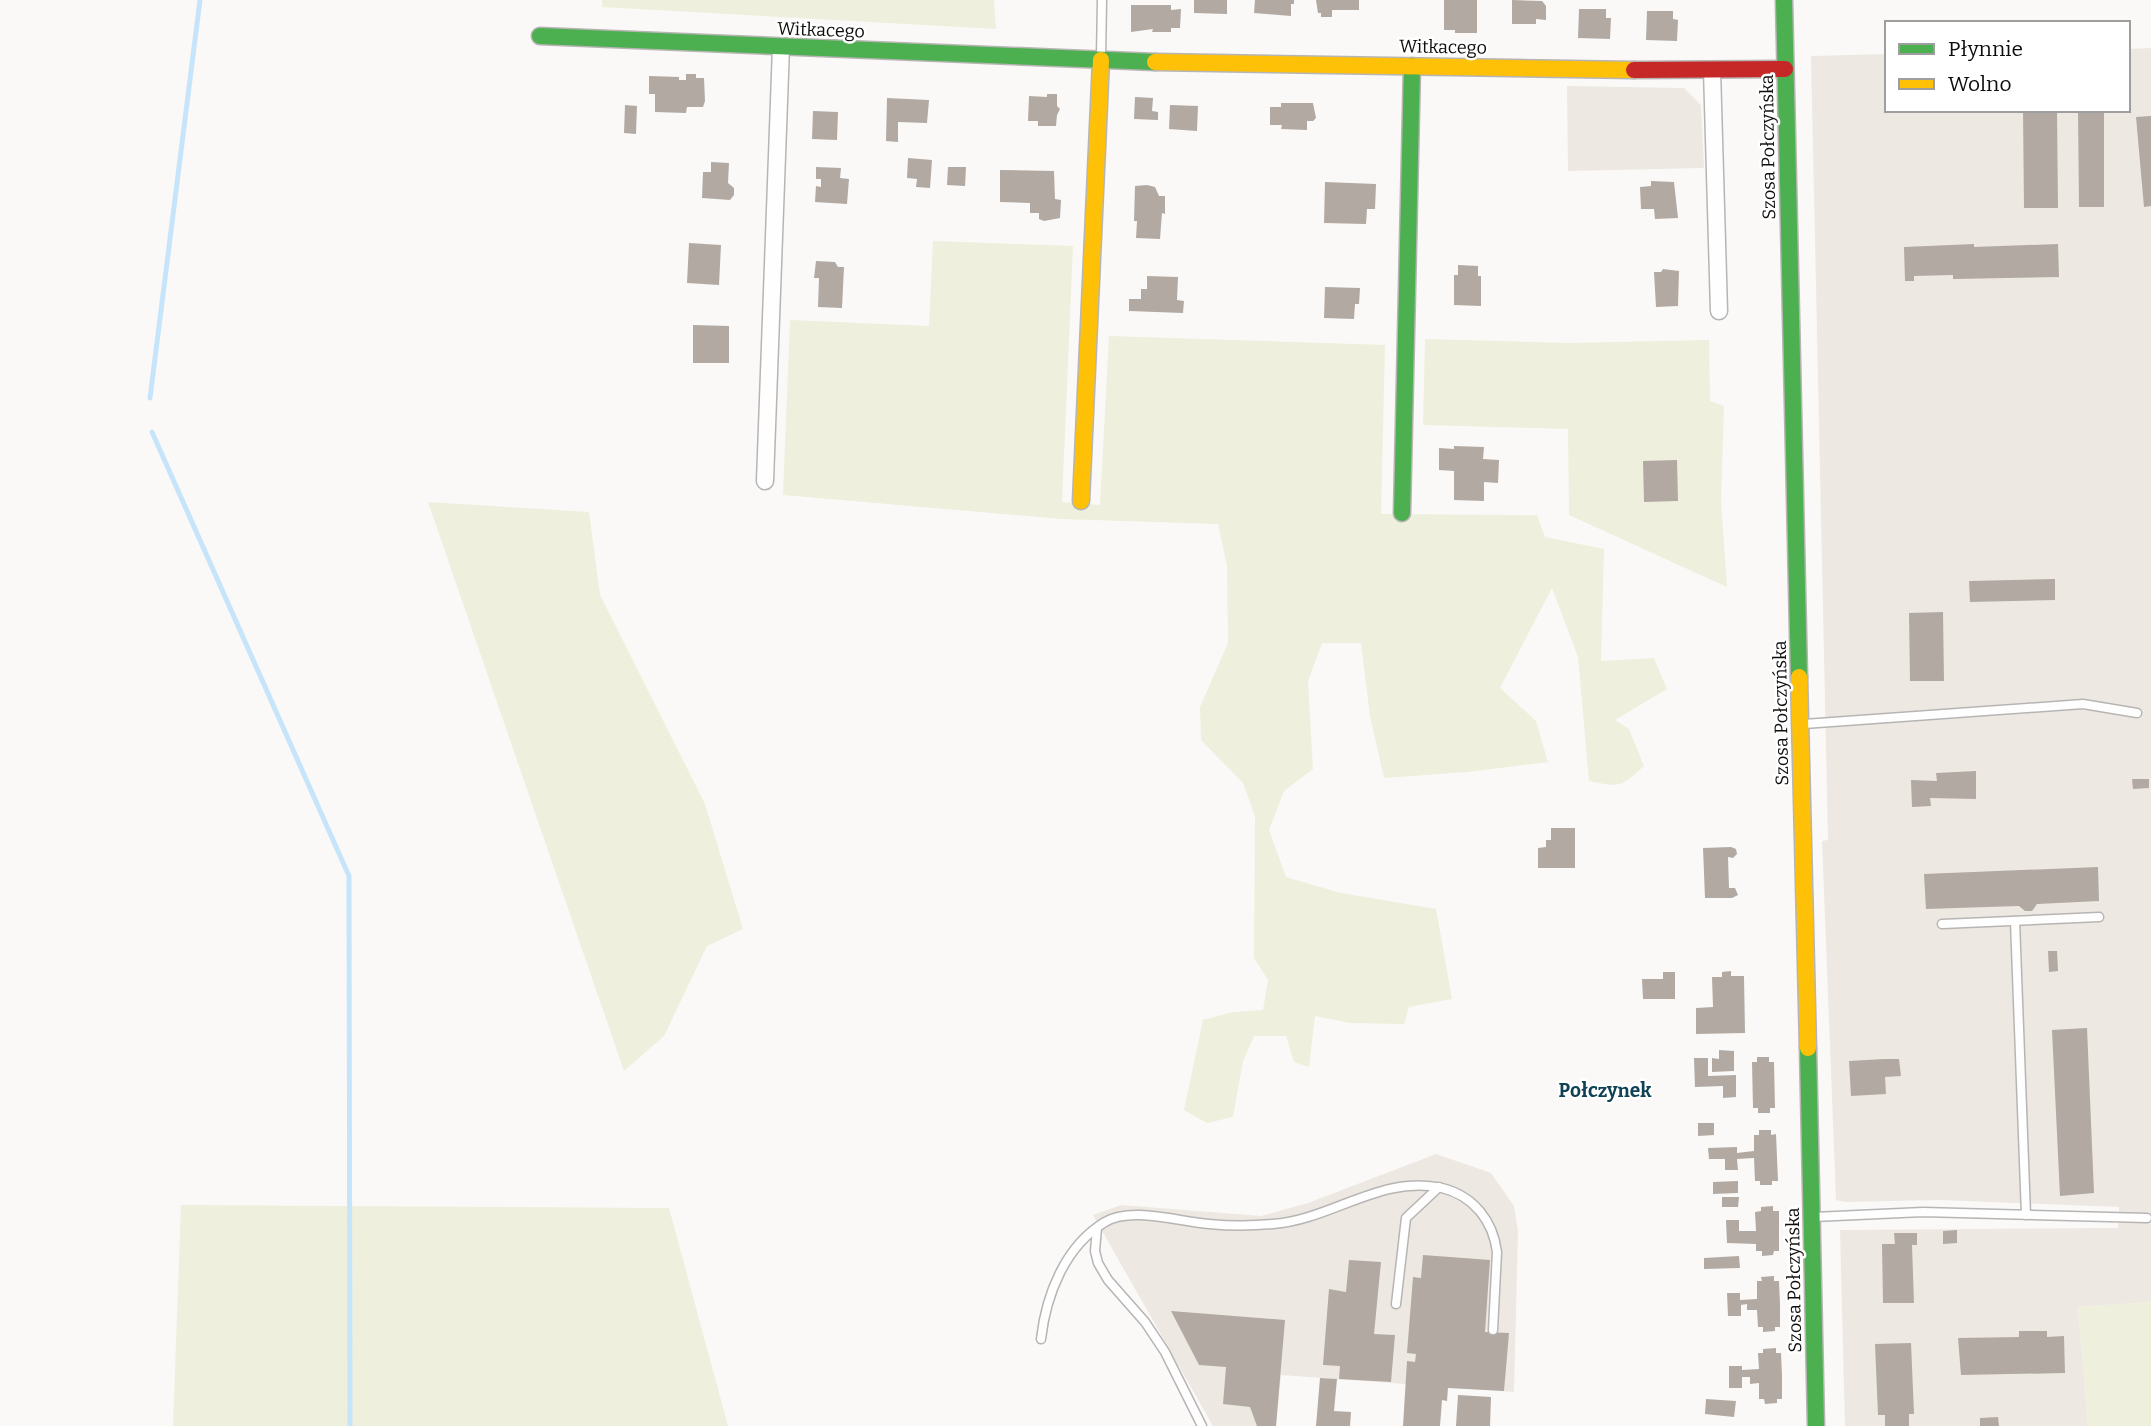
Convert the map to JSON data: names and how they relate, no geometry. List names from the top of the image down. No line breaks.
{"streets":{"street":["Witkacego","Szosa Połczyńska"]},"crossings":[["Witkacego","Szosa Połczyńska"]],"districts":["Połczynek"],"legend":["Płynnie","Wolno"]}
